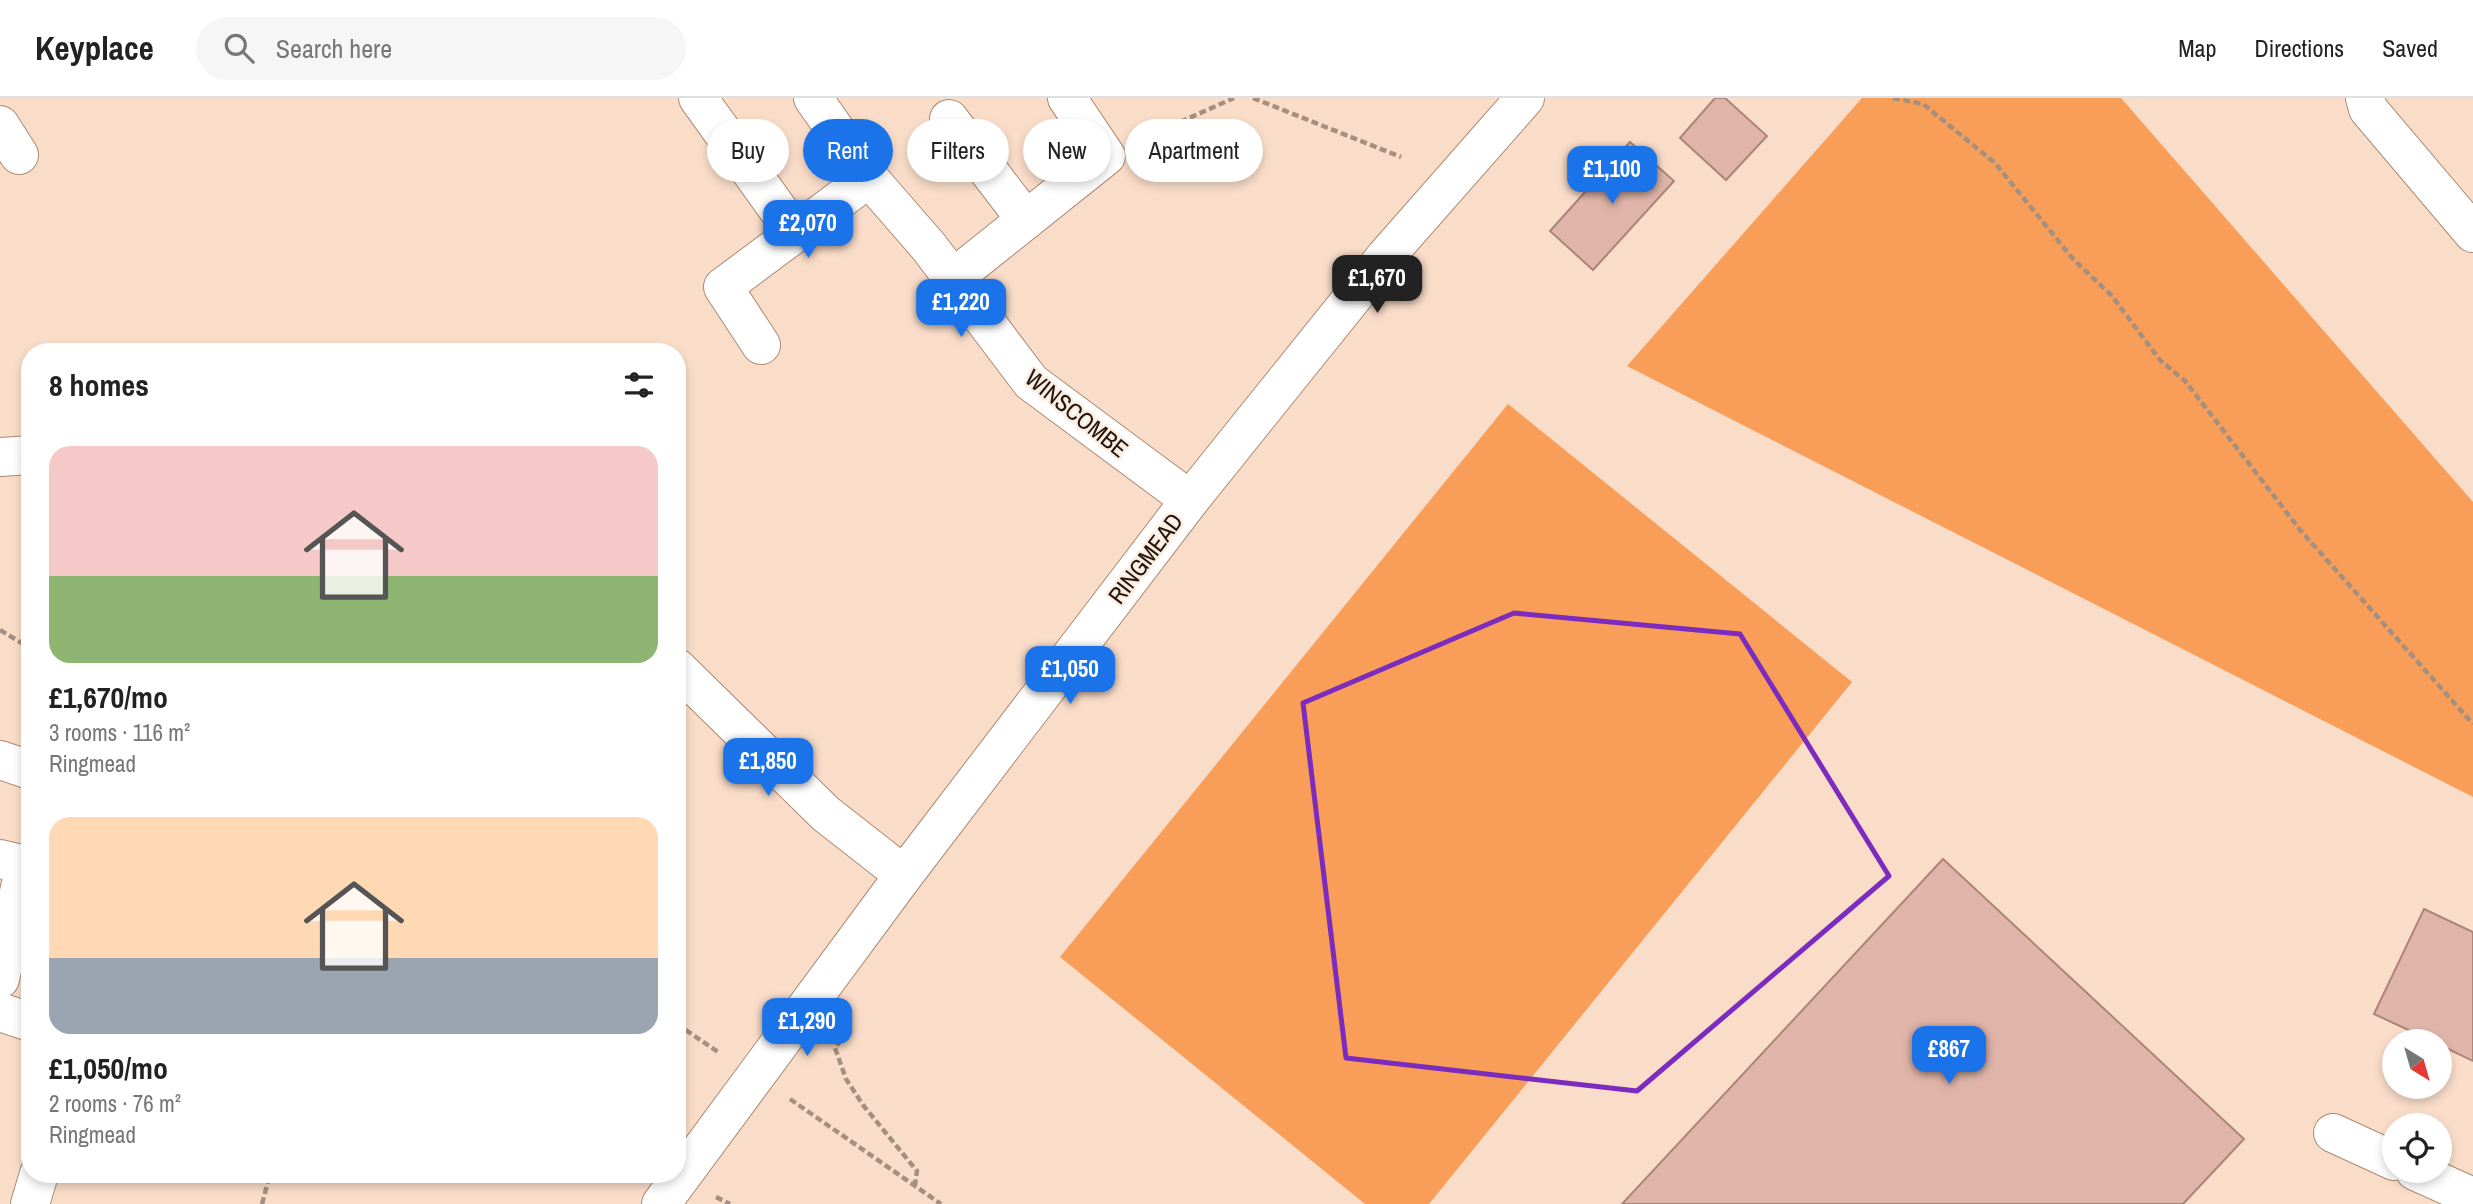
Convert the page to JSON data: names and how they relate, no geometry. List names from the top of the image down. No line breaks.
{"streets":{"street":["WINSCOMBE","RINGMEAD"]},"crossings":[["WINSCOMBE","RINGMEAD"]],"north":"bottom right","page":{"header":"Keyplace","search":"Search here","nav":["Map","Directions","Saved"],"chip":["Buy","Rent","Filters","New","Apartment"],"price":["£1,100","£2,070","£1,670","£1,220","£1,050","£1,850","£1,290","£867"],"heading":"8 homes","list":[{"name":"£1,670/mo","note":"3 rooms · 116 m² · Ringmead"},{"name":"£1,050/mo","note":"2 rooms · 76 m² · Ringmead"}]}}
